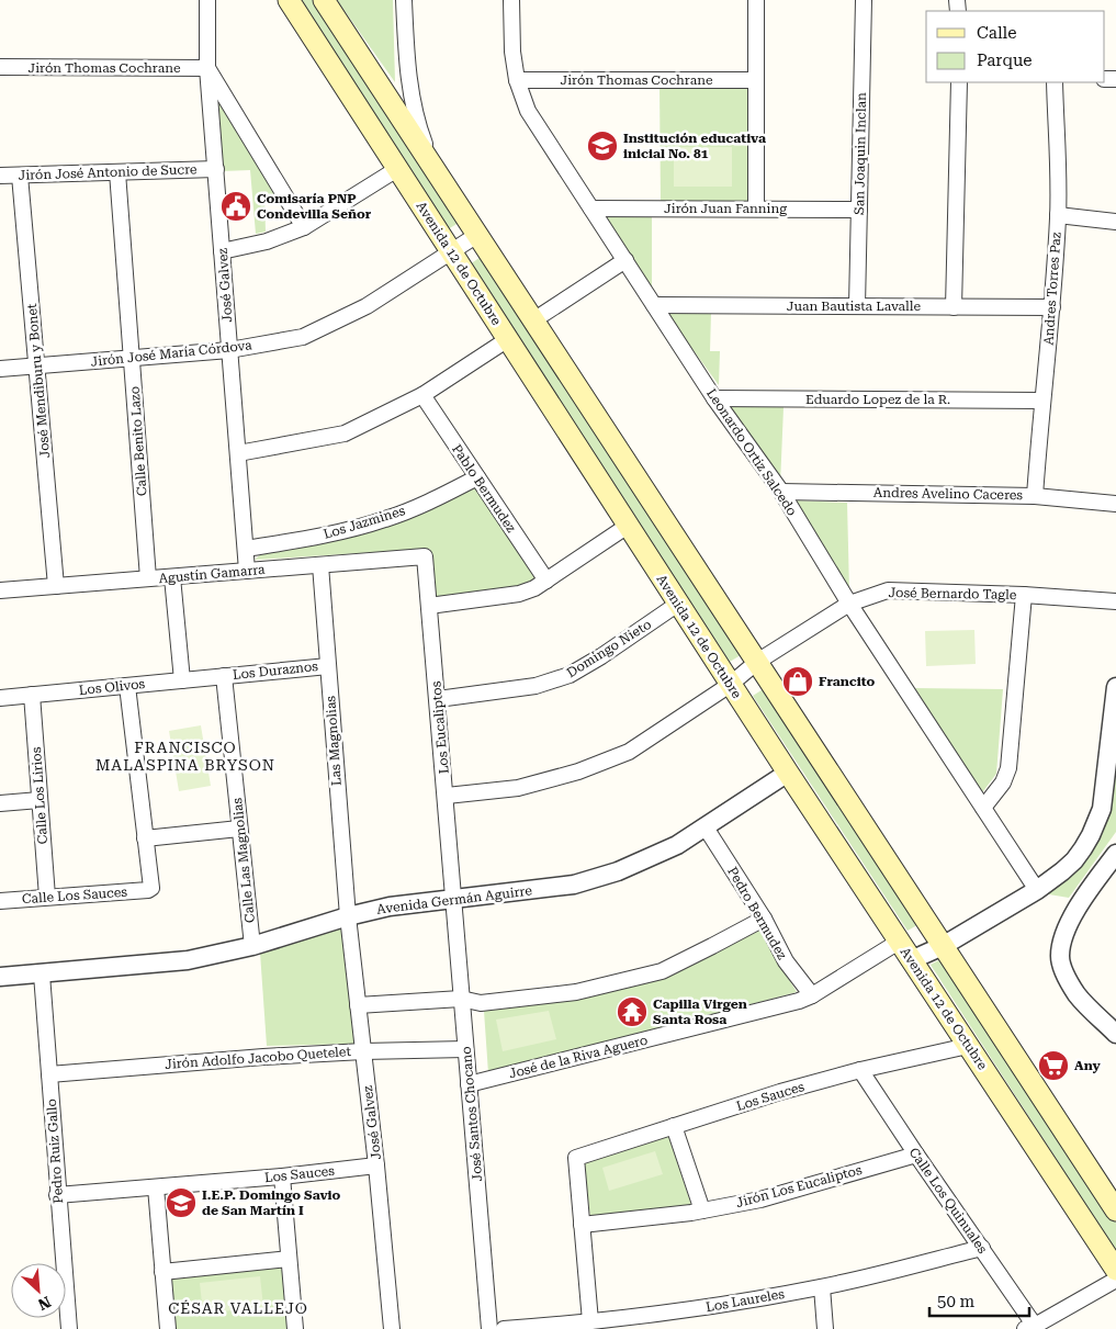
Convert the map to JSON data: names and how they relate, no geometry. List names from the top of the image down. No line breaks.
{"streets":{"main road":["Avenida 12 de Octubre"],"street":["Jirón Thomas Cochrane","San Joaquin Inclan","Jirón José Antonio de Sucre","Jirón Juan Fanning","José Galvez","Andres Torres Paz","Juan Bautista Lavalle","Jirón José María Córdova","José Mendiburu y Bonet","Eduardo Lopez de la R.","Calle Benito Lazo","Leonardo Ortiz Salcedo","Pablo Bermudez","Andres Avelino Caceres","Los Jazmines","Agustín Gamarra","José Bernardo Tagle","Domingo Nieto","Los Duraznos","Los Olivos","Los Eucaliptos","Las Magnolias","Calle Los Lirios","Calle Las Magnolias","Calle Los Sauces","Avenida Germán Aguirre","Pedro Bermudez","José de la Riva Aguero","Jirón Adolfo Jacobo Quetelet","Los Sauces","José Santos Chocano","Pedro Ruiz Gallo","Jirón Los Eucaliptos","Calle Los Quinuales","Los Laureles"]},"crossings":[["Jirón Thomas Cochrane","José Galvez"],["Jirón Thomas Cochrane","Leonardo Ortiz Salcedo"],["San Joaquin Inclan","Jirón Juan Fanning"],["San Joaquin Inclan","Juan Bautista Lavalle"],["Jirón José Antonio de Sucre","José Galvez"],["Jirón José Antonio de Sucre","José Mendiburu y Bonet"],["Jirón José Antonio de Sucre","Calle Benito Lazo"],["Jirón Juan Fanning","Leonardo Ortiz Salcedo"],["Avenida 12 de Octubre","Jirón José María Córdova"],["Avenida 12 de Octubre","José Bernardo Tagle"],["Avenida 12 de Octubre","Domingo Nieto"],["Avenida 12 de Octubre","Avenida Germán Aguirre"],["Avenida 12 de Octubre","José de la Riva Aguero"],["Avenida 12 de Octubre","Los Sauces"],["José Galvez","Jirón José María Córdova"],["José Galvez","Los Jazmines"],["José Galvez","Agustín Gamarra"],["José Galvez","Las Magnolias"],["José Galvez","Avenida Germán Aguirre"],["José Galvez","Jirón Adolfo Jacobo Quetelet"],["José Galvez","Los Sauces"],["Andres Torres Paz","Juan Bautista Lavalle"],["Andres Torres Paz","Eduardo Lopez de la R."],["Andres Torres Paz","Andres Avelino Caceres"],["Juan Bautista Lavalle","Leonardo Ortiz Salcedo"],["Jirón José María Córdova","José Mendiburu y Bonet"],["Jirón José María Córdova","Calle Benito Lazo"],["José Mendiburu y Bonet","Agustín Gamarra"],["Eduardo Lopez de la R.","Leonardo Ortiz Salcedo"],["Calle Benito Lazo","Agustín Gamarra"],["Leonardo Ortiz Salcedo","Andres Avelino Caceres"],["Leonardo Ortiz Salcedo","José Bernardo Tagle"],["Pablo Bermudez","Los Jazmines"],["Agustín Gamarra","Los Eucaliptos"],["Agustín Gamarra","Las Magnolias"],["José Bernardo Tagle","Los Eucaliptos"],["Domingo Nieto","Los Eucaliptos"],["Los Duraznos","Los Olivos"],["Los Duraznos","Las Magnolias"],["Los Duraznos","Calle Las Magnolias"],["Los Olivos","Calle Los Lirios"],["Los Olivos","Calle Las Magnolias"],["Los Eucaliptos","Avenida Germán Aguirre"],["Los Eucaliptos","José Santos Chocano"],["Las Magnolias","Avenida Germán Aguirre"],["Calle Los Lirios","Calle Los Sauces"],["Calle Las Magnolias","Avenida Germán Aguirre"],["Avenida Germán Aguirre","Pedro Bermudez"],["Avenida Germán Aguirre","José Santos Chocano"],["Avenida Germán Aguirre","Pedro Ruiz Gallo"],["Pedro Bermudez","José de la Riva Aguero"],["José de la Riva Aguero","José Santos Chocano"],["Jirón Adolfo Jacobo Quetelet","José Santos Chocano"],["Jirón Adolfo Jacobo Quetelet","Pedro Ruiz Gallo"],["Los Sauces","Pedro Ruiz Gallo"],["Los Sauces","Jirón Los Eucaliptos"],["Los Sauces","Calle Los Quinuales"],["Jirón Los Eucaliptos","Calle Los Quinuales"],["Calle Los Quinuales","Los Laureles"]],"districts":["FRANCISCO MALASPINA BRYSON","CÉSAR VALLEJO"],"places":{"school or university":["Institución educativa inicial No. 81","I.E.P. Domingo Savio de San Martín I"],"public building":["Comisaría PNP Condevilla Señor"],"shop":["Francito"],"temple":["Capilla Virgen Santa Rosa"],"supermarket":["Any"]},"legend":["Calle","Parque"],"scale_bar":"50 m","north":"bottom right"}
